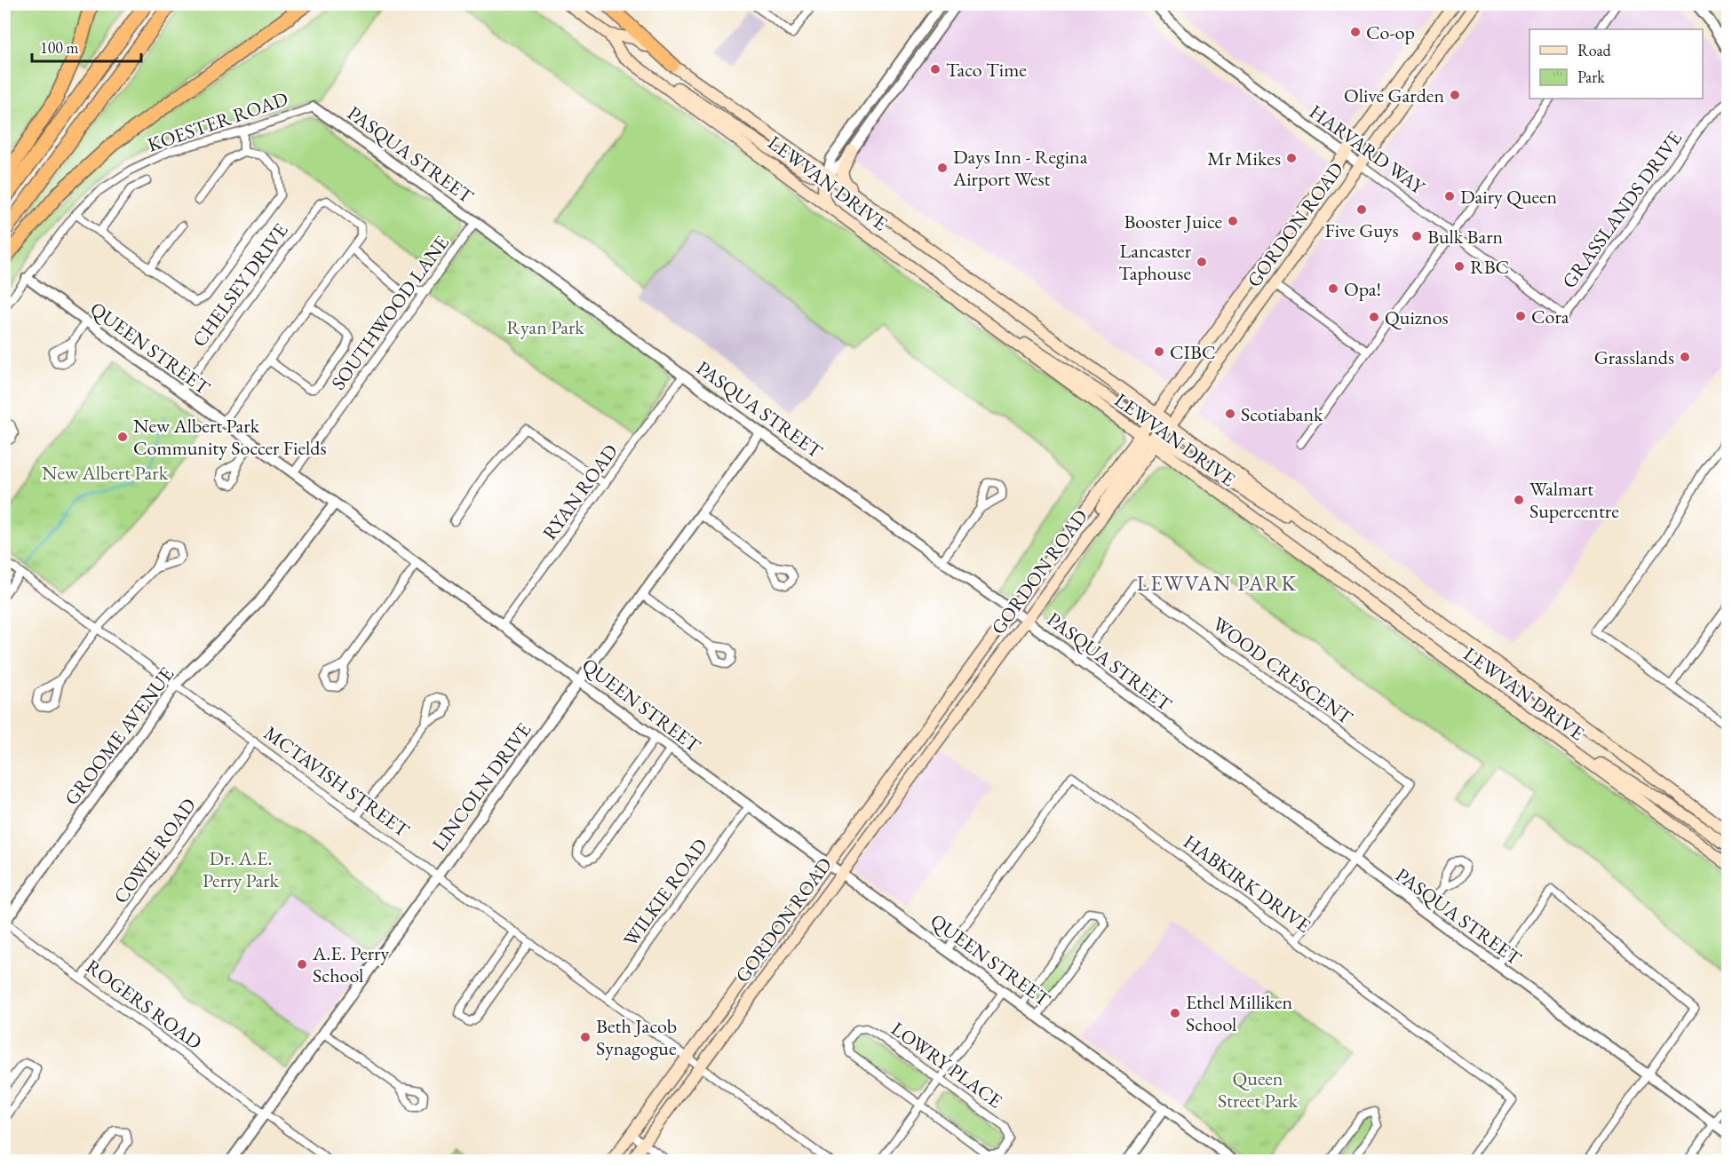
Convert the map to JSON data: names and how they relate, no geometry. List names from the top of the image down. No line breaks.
{"streets":{"main road":["LEWVAN DRIVE","GORDON ROAD"],"street":["KOESTER ROAD","HARVARD WAY","PASQUA STREET","GRASSLANDS DRIVE","CHELSEY DRIVE","SOUTHWOOD LANE","QUEEN STREET","RYAN ROAD","WOOD CRESCENT","GROOME AVENUE","MCTAVISH STREET","LINCOLN DRIVE","COWIE ROAD","HABKIRK DRIVE","WILKIE ROAD","ROGERS ROAD","LOWRY PLACE"]},"crossings":[["KOESTER ROAD","PASQUA STREET"],["KOESTER ROAD","QUEEN STREET"],["HARVARD WAY","GRASSLANDS DRIVE"],["HARVARD WAY","GORDON ROAD"],["PASQUA STREET","GORDON ROAD"],["PASQUA STREET","SOUTHWOOD LANE"],["PASQUA STREET","RYAN ROAD"],["PASQUA STREET","WOOD CRESCENT"],["PASQUA STREET","LINCOLN DRIVE"],["LEWVAN DRIVE","GORDON ROAD"],["GORDON ROAD","QUEEN STREET"],["GORDON ROAD","MCTAVISH STREET"],["CHELSEY DRIVE","QUEEN STREET"],["SOUTHWOOD LANE","QUEEN STREET"],["QUEEN STREET","RYAN ROAD"],["QUEEN STREET","GROOME AVENUE"],["QUEEN STREET","LINCOLN DRIVE"],["QUEEN STREET","HABKIRK DRIVE"],["QUEEN STREET","WILKIE ROAD"],["GROOME AVENUE","MCTAVISH STREET"],["GROOME AVENUE","ROGERS ROAD"],["MCTAVISH STREET","LINCOLN DRIVE"],["MCTAVISH STREET","COWIE ROAD"],["MCTAVISH STREET","WILKIE ROAD"],["LINCOLN DRIVE","ROGERS ROAD"],["COWIE ROAD","ROGERS ROAD"]],"districts":["LEWVAN PARK"],"parks":["Ryan Park","New Albert Park","Dr. A.E. Perry Park","Queen Street Park"],"places":["Co-op","Taco Time","Olive Garden","Mr Mikes","Days Inn - Regina Airport West","Dairy Queen","Five Guys","Booster Juice","Bulk Barn","Lancaster Taphouse","RBC","Opa!","Cora","Quiznos","CIBC","Grasslands","Scotiabank","New Albert Park Community Soccer Fields","Walmart Supercentre","A.E. Perry School","Ethel Milliken School","Beth Jacob Synagogue"],"legend":["Road","Park"],"scale_bar":"100 m"}
